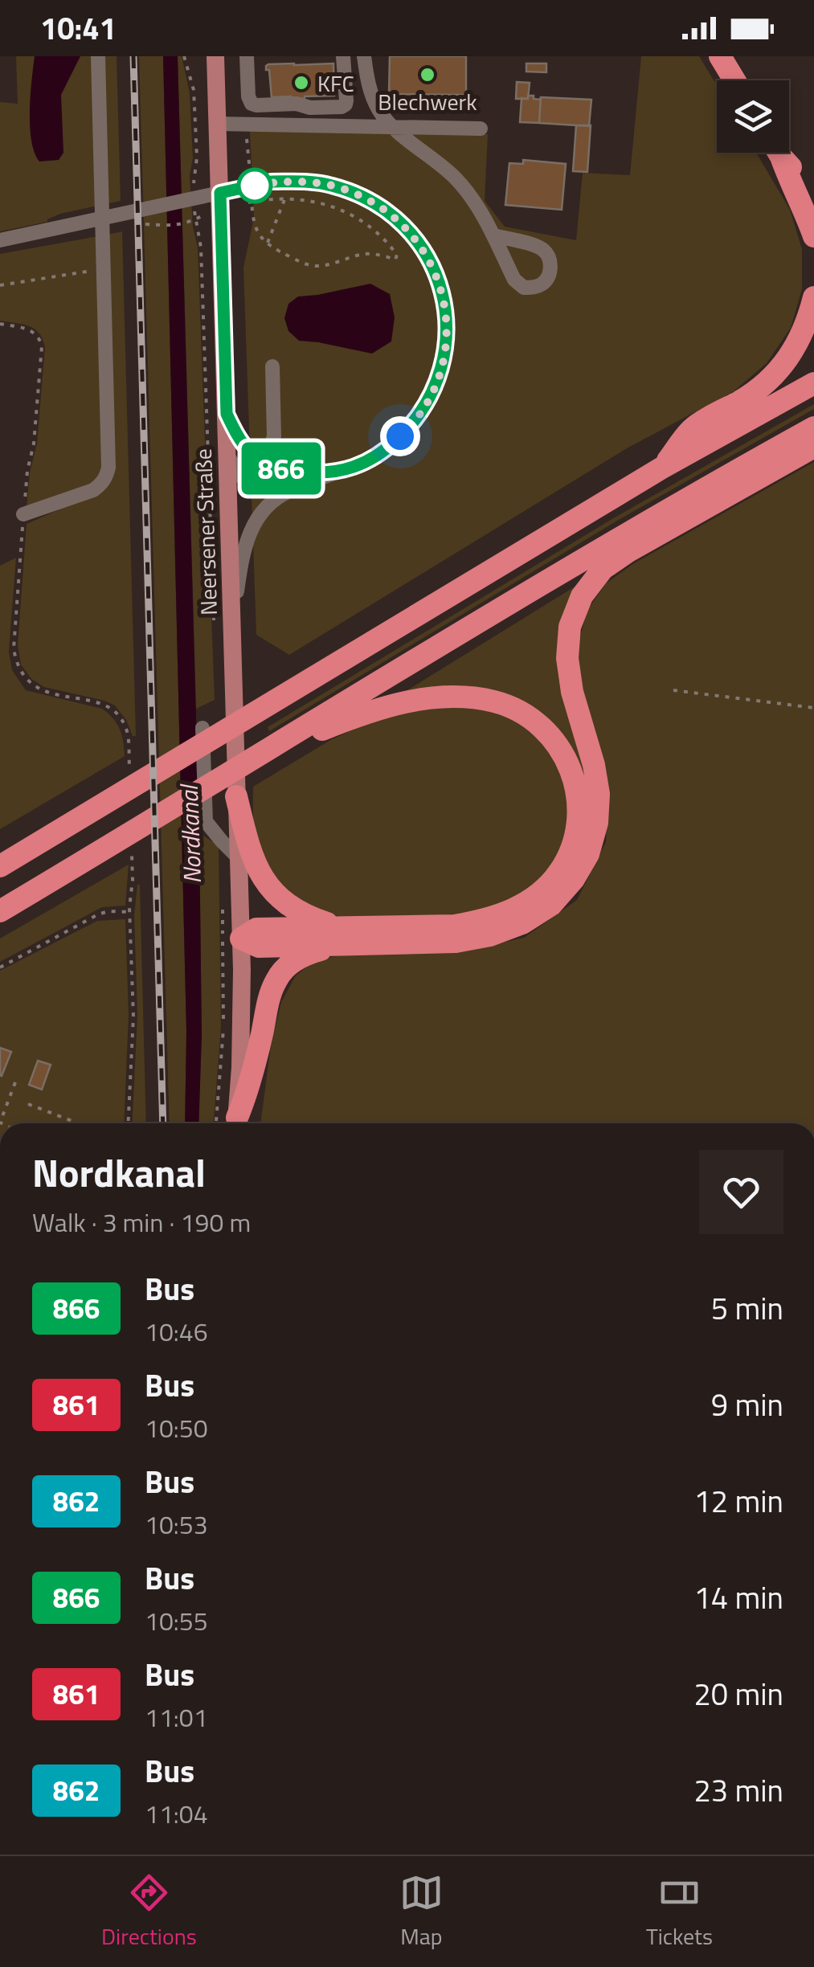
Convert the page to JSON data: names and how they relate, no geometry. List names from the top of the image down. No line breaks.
{"streets":{"main road":["Neersener Straße"]},"water":["Nordkanal"],"places":["Blechwerk","KFC"],"lines":["bus line 866"],"page":{"status":"10:41","on_map":"866","heading":["Nordkanal","Walk · 3 min · 190 m"],"list":[{"mark":"866","name":"Bus","note":"10:46","value":"5 min"},{"mark":"861","name":"Bus","note":"10:50","value":"9 min"},{"mark":"862","name":"Bus","note":"10:53","value":"12 min"},{"mark":"866","name":"Bus","note":"10:55","value":"14 min"},{"mark":"861","name":"Bus","note":"11:01","value":"20 min"},{"mark":"862","name":"Bus","note":"11:04","value":"23 min"}],"tabs":["Directions","Map","Tickets"]}}
